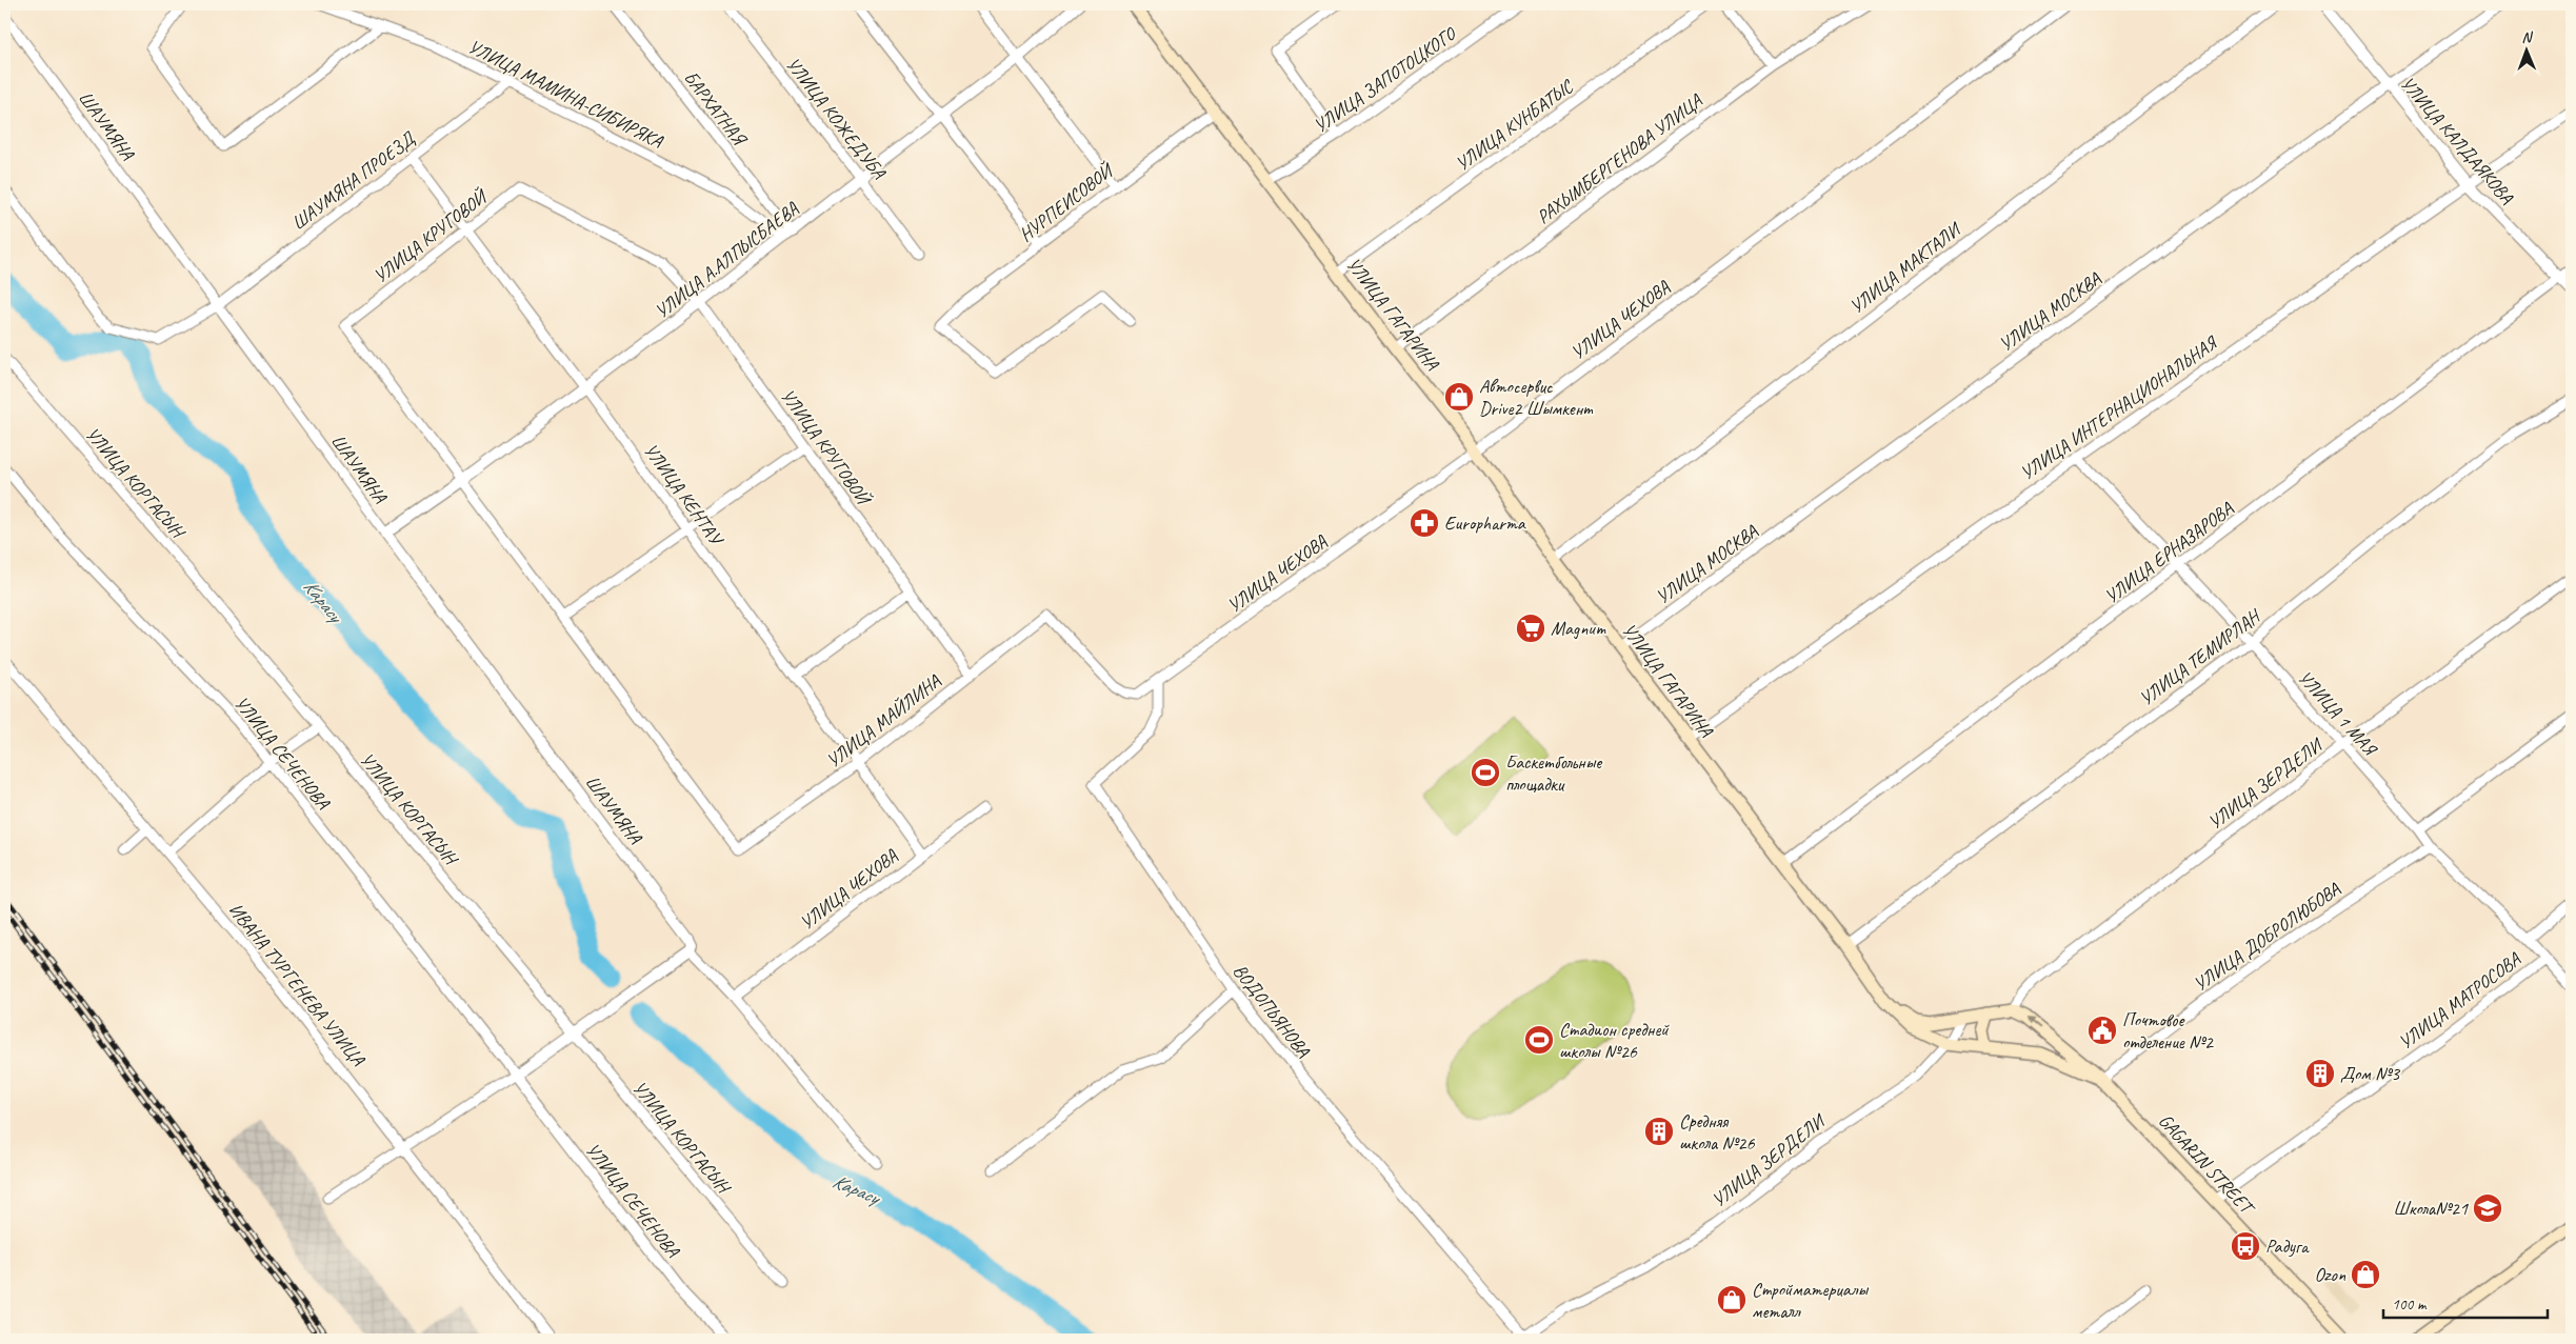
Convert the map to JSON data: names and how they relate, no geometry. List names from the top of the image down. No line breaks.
{"streets":{"main road":["УЛИЦА ГАГАРИНА","GAGARIN STREET"],"street":["УЛИЦА ЗАПОТОЦКОГО","УЛИЦА МАМИНА-СИБИРЯКА","БАРХАТНАЯ","УЛИЦА КОЖЕДУБА","ШАУМЯНА","УЛИЦА КУНБАТЫС","УЛИЦА КАЛДАЯКОВА","РАХЫМБЕРГЕНОВА УЛИЦА","ШАУМЯНА ПРОЕЗД","НУРПЕИСОВОЙ","УЛИЦА КРУГОВОЙ","УЛИЦА А.АЛПЫСБАЕВА","УЛИЦА МАКТАЛИ","УЛИЦА МОСКВА","УЛИЦА ЧЕХОВА","УЛИЦА ИНТЕРНАЦИОНАЛЬНАЯ","УЛИЦА КОРГАСЫН","УЛИЦА КЕНТАУ","УЛИЦА ЕРНАЗАРОВА","УЛИЦА ТЕМИРЛАН","УЛИЦА 1 МАЯ","УЛИЦА МАЙЛИНА","УЛИЦА СЕЧЕНОВА","УЛИЦА ЗЕРДЕЛИ","УЛИЦА ДОБРОЛЮБОВА","ИВАНА ТУРГЕНЕВА УЛИЦА","УЛИЦА МАТРОСОВА","ВОДОПЬЯНОВА"]},"crossings":[["УЛИЦА ЗАПОТОЦКОГО","УЛИЦА ГАГАРИНА"],["УЛИЦА МАМИНА-СИБИРЯКА","БАРХАТНАЯ"],["УЛИЦА МАМИНА-СИБИРЯКА","ШАУМЯНА ПРОЕЗД"],["УЛИЦА МАМИНА-СИБИРЯКА","УЛИЦА А.АЛПЫСБАЕВА"],["БАРХАТНАЯ","УЛИЦА А.АЛПЫСБАЕВА"],["УЛИЦА КОЖЕДУБА","УЛИЦА А.АЛПЫСБАЕВА"],["ШАУМЯНА","ШАУМЯНА ПРОЕЗД"],["ШАУМЯНА","УЛИЦА А.АЛПЫСБАЕВА"],["ШАУМЯНА","УЛИЦА ЧЕХОВА"],["УЛИЦА КУНБАТЫС","УЛИЦА ГАГАРИНА"],["УЛИЦА КАЛДАЯКОВА","УЛИЦА МОСКВА"],["УЛИЦА КАЛДАЯКОВА","УЛИЦА ИНТЕРНАЦИОНАЛЬНАЯ"],["УЛИЦА КАЛДАЯКОВА","УЛИЦА ЕРНАЗАРОВА"],["РАХЫМБЕРГЕНОВА УЛИЦА","УЛИЦА ГАГАРИНА"],["ШАУМЯНА ПРОЕЗД","УЛИЦА КЕНТАУ"],["НУРПЕИСОВОЙ","УЛИЦА ГАГАРИНА"],["УЛИЦА КРУГОВОЙ","УЛИЦА А.АЛПЫСБАЕВА"],["УЛИЦА КРУГОВОЙ","УЛИЦА КЕНТАУ"],["УЛИЦА КРУГОВОЙ","УЛИЦА МАЙЛИНА"],["УЛИЦА А.АЛПЫСБАЕВА","УЛИЦА КЕНТАУ"],["УЛИЦА МАКТАЛИ","УЛИЦА ГАГАРИНА"],["УЛИЦА МОСКВА","УЛИЦА ГАГАРИНА"],["УЛИЦА ГАГАРИНА","УЛИЦА ЧЕХОВА"],["УЛИЦА ГАГАРИНА","УЛИЦА ИНТЕРНАЦИОНАЛЬНАЯ"],["УЛИЦА ГАГАРИНА","УЛИЦА ЕРНАЗАРОВА"],["УЛИЦА ГАГАРИНА","УЛИЦА ТЕМИРЛАН"],["УЛИЦА ГАГАРИНА","УЛИЦА ЗЕРДЕЛИ"],["УЛИЦА ГАГАРИНА","УЛИЦА ДОБРОЛЮБОВА"],["УЛИЦА ГАГАРИНА","GAGARIN STREET"],["УЛИЦА ЧЕХОВА","УЛИЦА КЕНТАУ"],["УЛИЦА ЧЕХОВА","УЛИЦА МАЙЛИНА"],["УЛИЦА ЧЕХОВА","ВОДОПЬЯНОВА"],["УЛИЦА ИНТЕРНАЦИОНАЛЬНАЯ","УЛИЦА 1 МАЯ"],["УЛИЦА КЕНТАУ","УЛИЦА МАЙЛИНА"],["УЛИЦА ЕРНАЗАРОВА","УЛИЦА 1 МАЯ"],["УЛИЦА ТЕМИРЛАН","УЛИЦА 1 МАЯ"],["УЛИЦА 1 МАЯ","УЛИЦА ЗЕРДЕЛИ"],["УЛИЦА 1 МАЯ","УЛИЦА ДОБРОЛЮБОВА"],["УЛИЦА 1 МАЯ","УЛИЦА МАТРОСОВА"],["УЛИЦА ЗЕРДЕЛИ","ВОДОПЬЯНОВА"],["УЛИЦА ДОБРОЛЮБОВА","GAGARIN STREET"],["УЛИЦА МАТРОСОВА","GAGARIN STREET"]],"water":["Карасу"],"places":{"shop":["Автосервис Drive2 Шымкент","Ozon","Стройматериалы металл"],"pharmacy":["Europharma"],"supermarket":["Magnum"],"sports":["Баскетбольные площадки","Стадион средней школы №26"],"public building":["Почтовое отделение №2"],"building":["Дом №3","Средняя школа №26"],"school or university":["Школа№21"],"bus stop":["Радуга"]},"scale_bar":"100 m","north":"top"}
